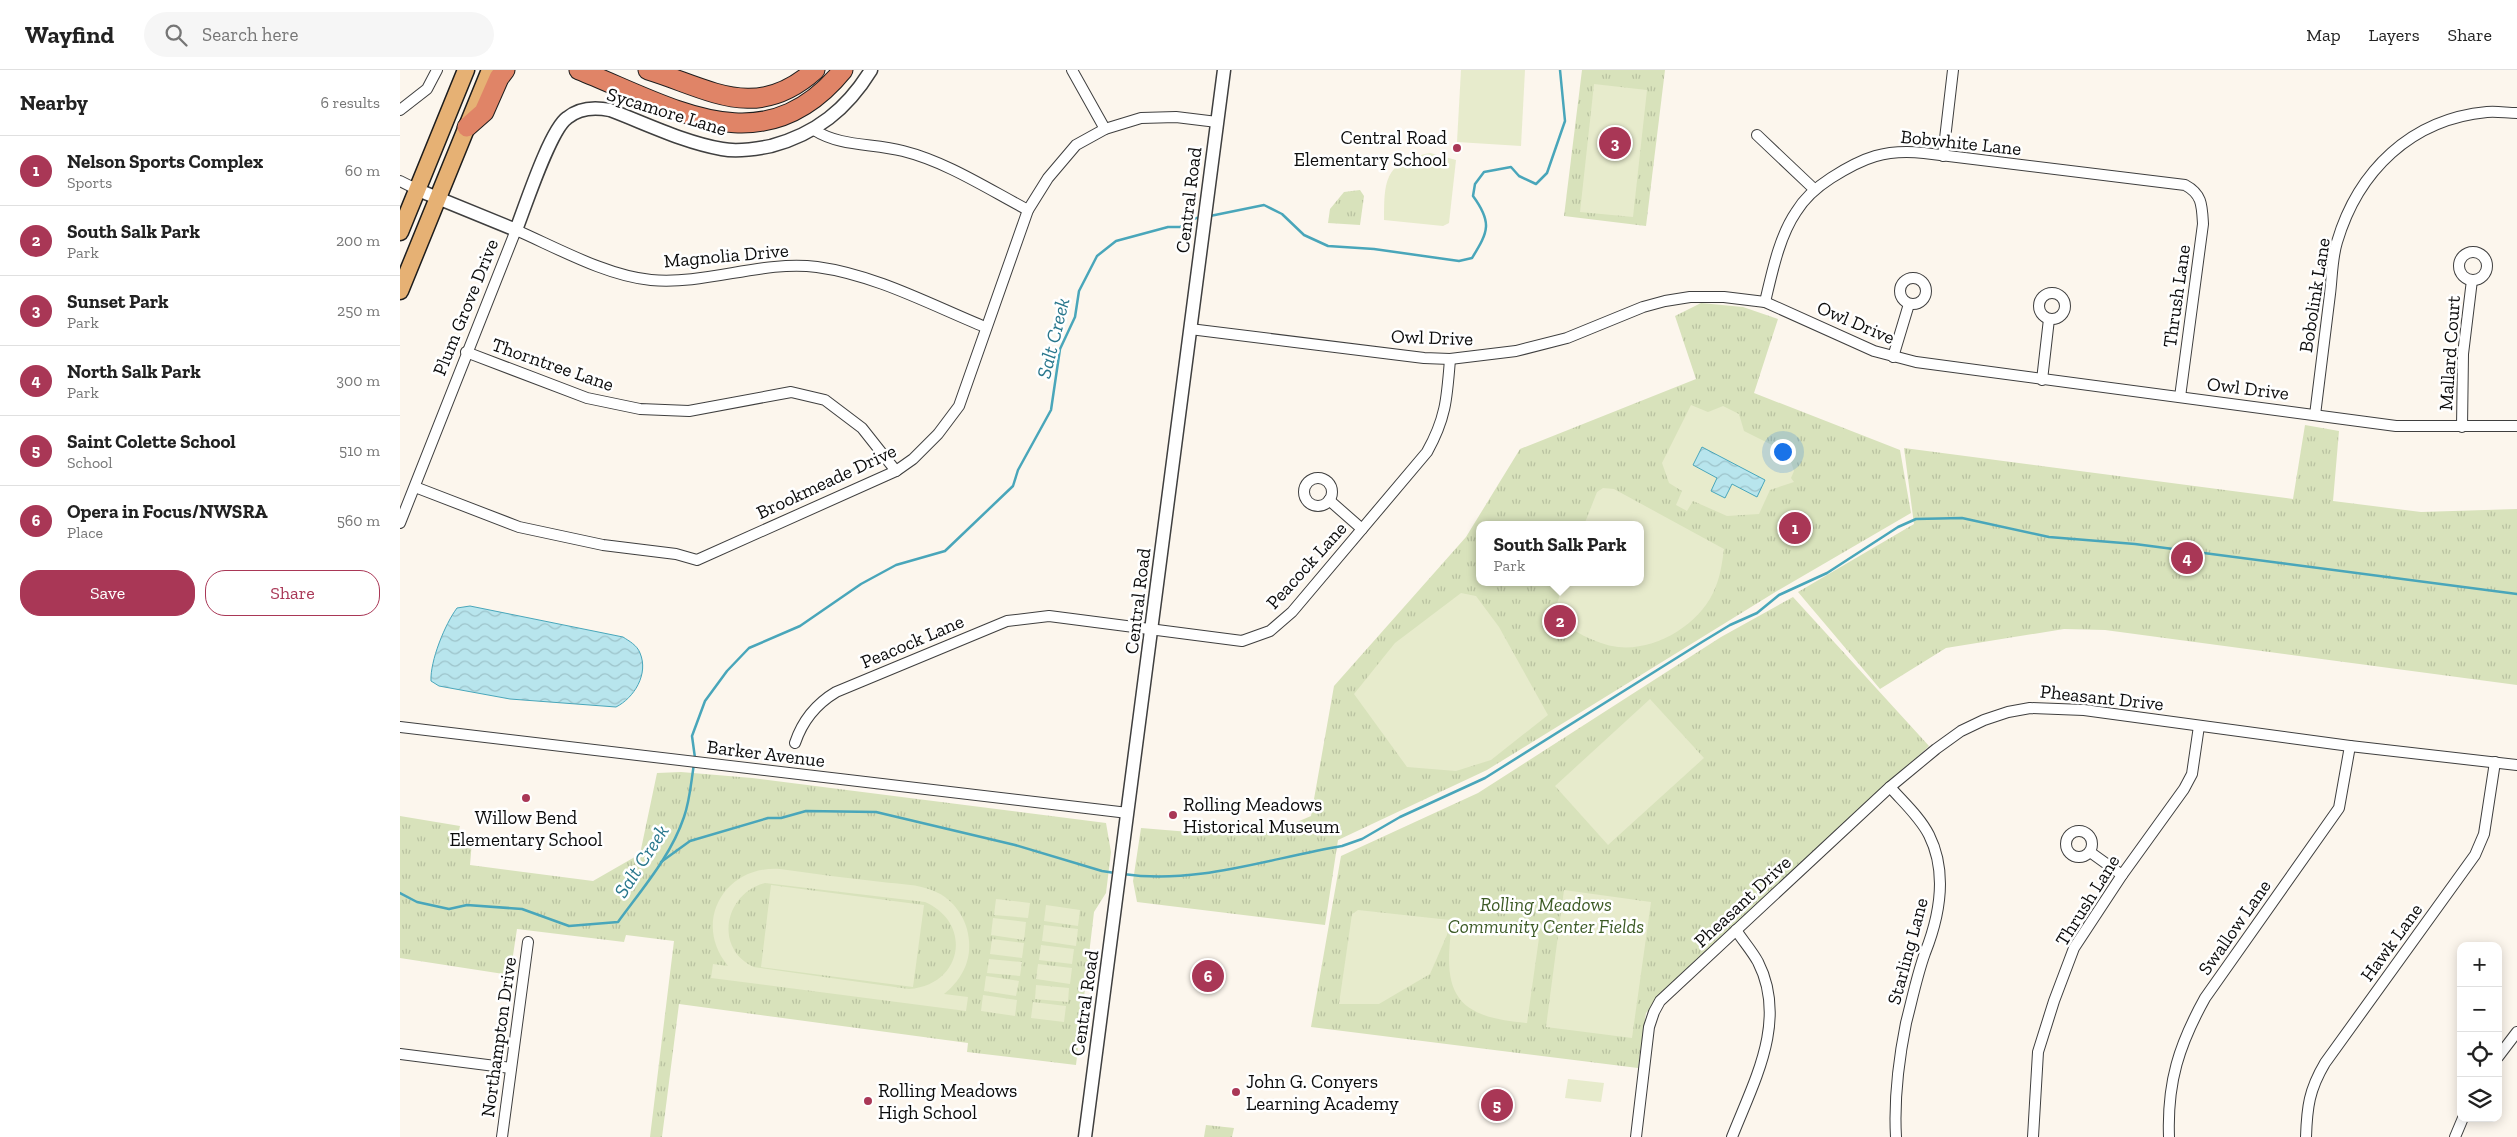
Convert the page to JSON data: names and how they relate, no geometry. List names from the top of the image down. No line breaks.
{"streets":{"street":["Sycamore Lane","Bobwhite Lane","Central Road","Magnolia Drive","Bobolink Lane","Thrush Lane","Plum Grove Drive","Owl Drive","Mallard Court","Thorntree Lane","Brookmeade Drive","Peacock Lane","Pheasant Drive","Barker Avenue","Swallow Lane","Hawk Lane","Starling Lane","Northampton Drive"]},"crossings":[["Sycamore Lane","Plum Grove Drive"],["Bobwhite Lane","Thrush Lane"],["Bobwhite Lane","Owl Drive"],["Central Road","Owl Drive"],["Central Road","Brookmeade Drive"],["Central Road","Peacock Lane"],["Central Road","Barker Avenue"],["Magnolia Drive","Plum Grove Drive"],["Magnolia Drive","Brookmeade Drive"],["Bobolink Lane","Owl Drive"],["Thrush Lane","Owl Drive"],["Thrush Lane","Pheasant Drive"],["Plum Grove Drive","Thorntree Lane"],["Plum Grove Drive","Brookmeade Drive"],["Owl Drive","Mallard Court"],["Owl Drive","Peacock Lane"],["Thorntree Lane","Brookmeade Drive"],["Pheasant Drive","Swallow Lane"],["Pheasant Drive","Hawk Lane"],["Pheasant Drive","Starling Lane"]],"water":["Salt Creek"],"parks":["Rolling Meadows Community Center Fields"],"places":["Central Road Elementary School","Willow Bend Elementary School","Rolling Meadows Historical Museum","John G. Conyers Learning Academy","Rolling Meadows High School"],"page":{"header":"Wayfind","search":"Search here","nav":["Map","Layers","Share"],"heading":["Nearby","6 results"],"pins":["3","1","4","2","6","5"],"list":[{"mark":"1","name":"Nelson Sports Complex","note":"Sports","value":"60 m"},{"mark":"2","name":"South Salk Park","note":"Park","value":"200 m"},{"mark":"3","name":"Sunset Park","note":"Park","value":"250 m"},{"mark":"4","name":"North Salk Park","note":"Park","value":"300 m"},{"mark":"5","name":"Saint Colette School","note":"School","value":"510 m"},{"mark":"6","name":"Opera in Focus/NWSRA","note":"Place","value":"560 m"}],"popup":["South Salk Park","Park"],"buttons":["Save","Share"],"map_buttons":["+","−"]}}
